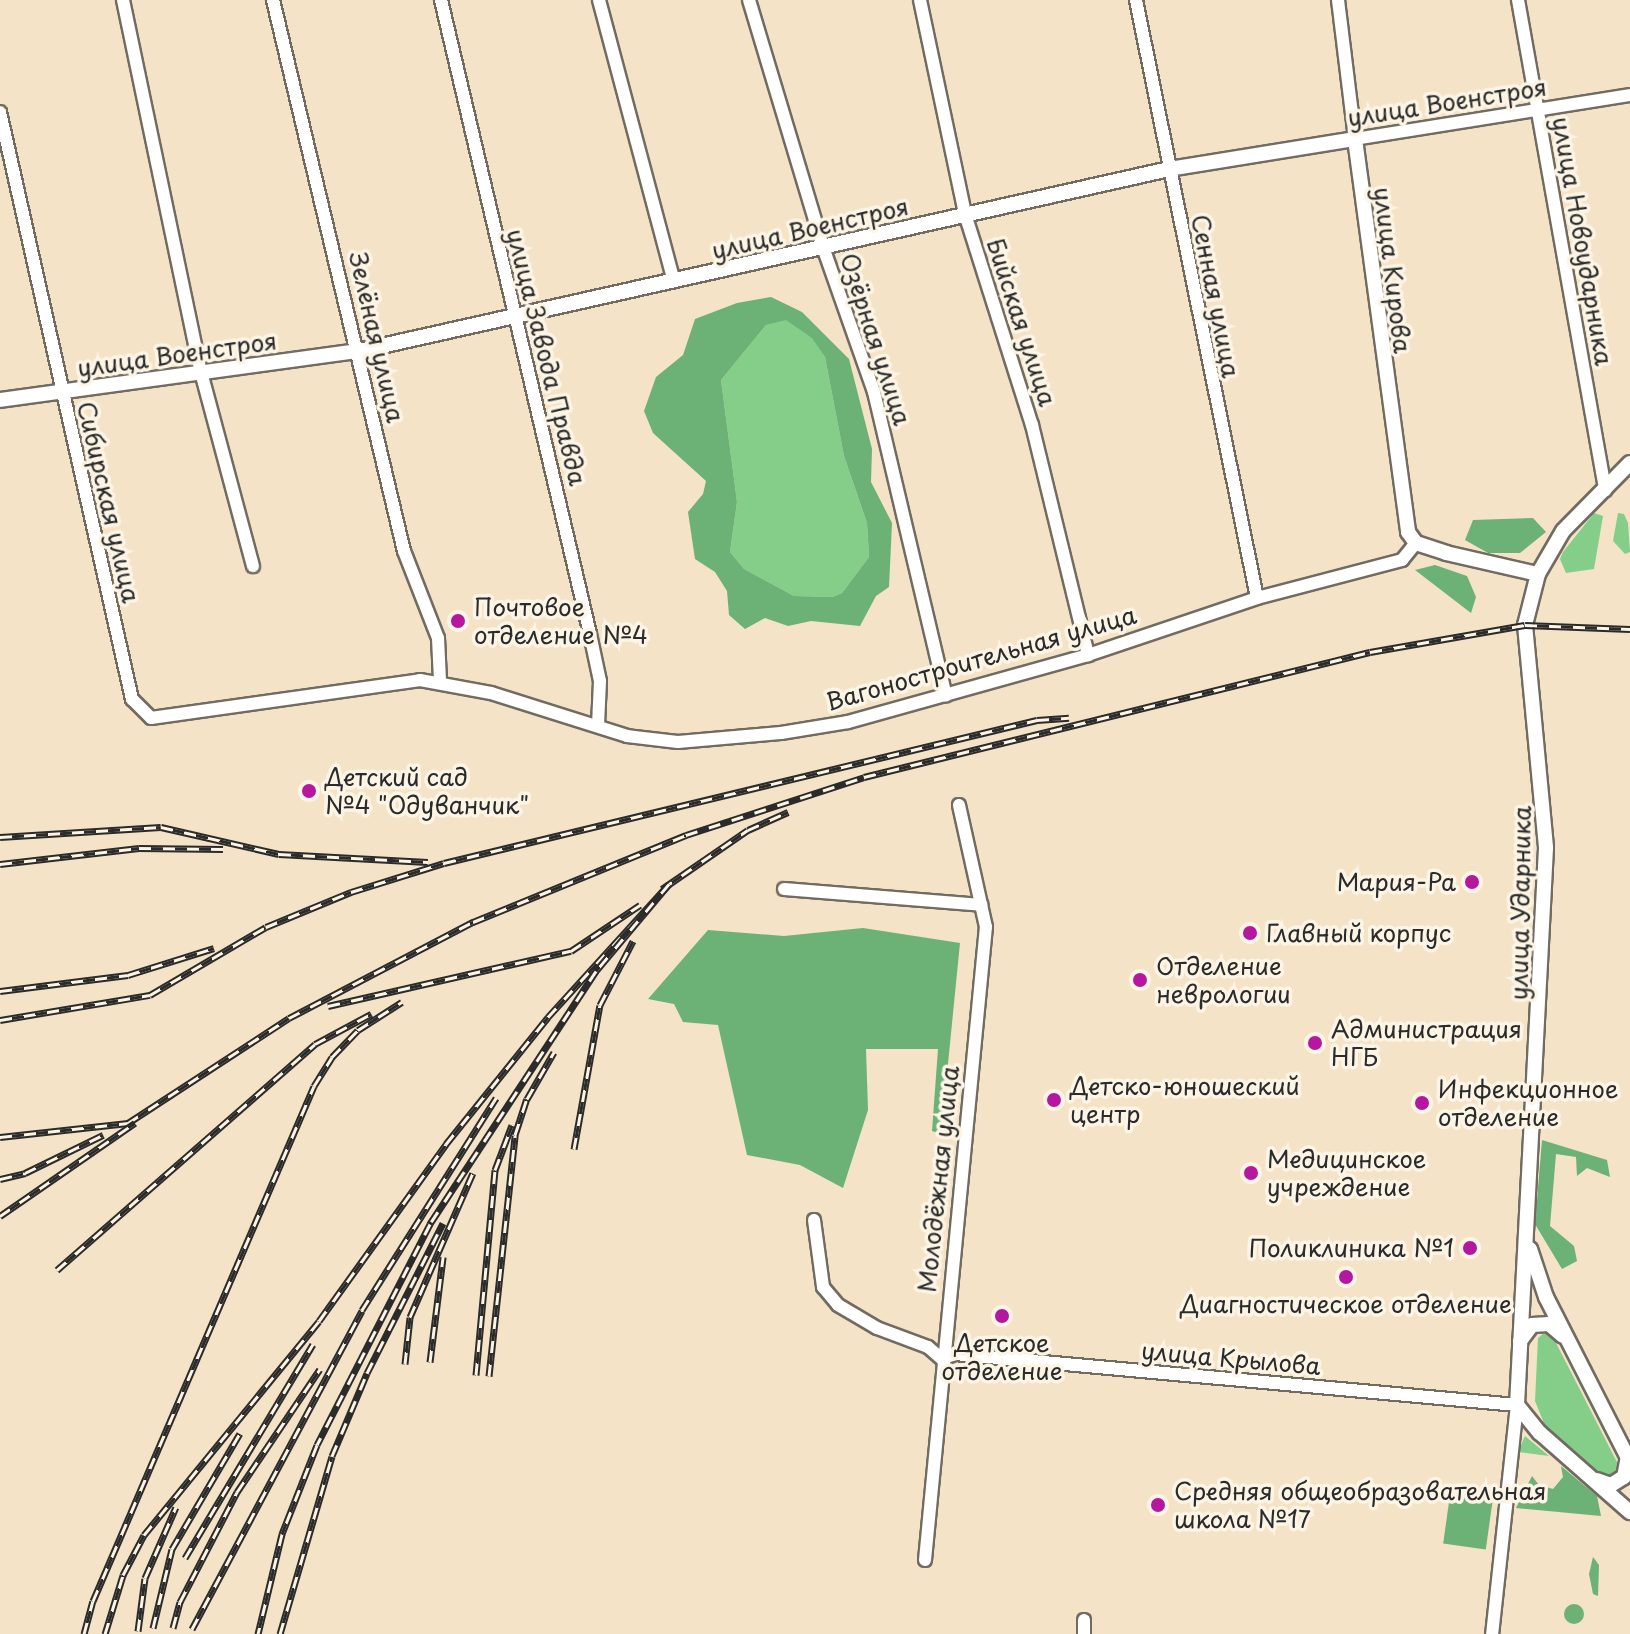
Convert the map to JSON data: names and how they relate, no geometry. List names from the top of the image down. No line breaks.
{"streets":{"street":["улица Военстроя","улица Новоударника","улица Кирова","Сенная улица","Бийская улица","Зелёная улица","Озёрная улица","улица Завода Правда","Сибирская улица","Вагоностроительная улица","улица Ударника","Молодёжная улица","улица Крылова"]},"crossings":[["улица Военстроя","улица Новоударника"],["улица Военстроя","улица Кирова"],["улица Военстроя","Сенная улица"],["улица Военстроя","Бийская улица"],["улица Военстроя","Зелёная улица"],["улица Военстроя","Озёрная улица"],["улица Военстроя","улица Завода Правда"],["улица Военстроя","Сибирская улица"],["улица Новоударника","улица Ударника"],["улица Кирова","Вагоностроительная улица"],["Сенная улица","Вагоностроительная улица"],["Бийская улица","Вагоностроительная улица"],["Зелёная улица","Вагоностроительная улица"],["Озёрная улица","Вагоностроительная улица"],["улица Завода Правда","Вагоностроительная улица"],["Сибирская улица","Вагоностроительная улица"],["улица Ударника","улица Крылова"],["Молодёжная улица","улица Крылова"]],"places":["Почтовое отделение №4","Детский сад №4 \"Одуванчик\"","Мария-Ра","Главный корпус","Отделение неврологии","Администрация НГБ","Детско-юношеский центр","Инфекционное отделение","Медицинское учреждение","Поликлиника №1","Диагностическое отделение","Детское отделение","Средняя общеобразовательная школа №17"]}
